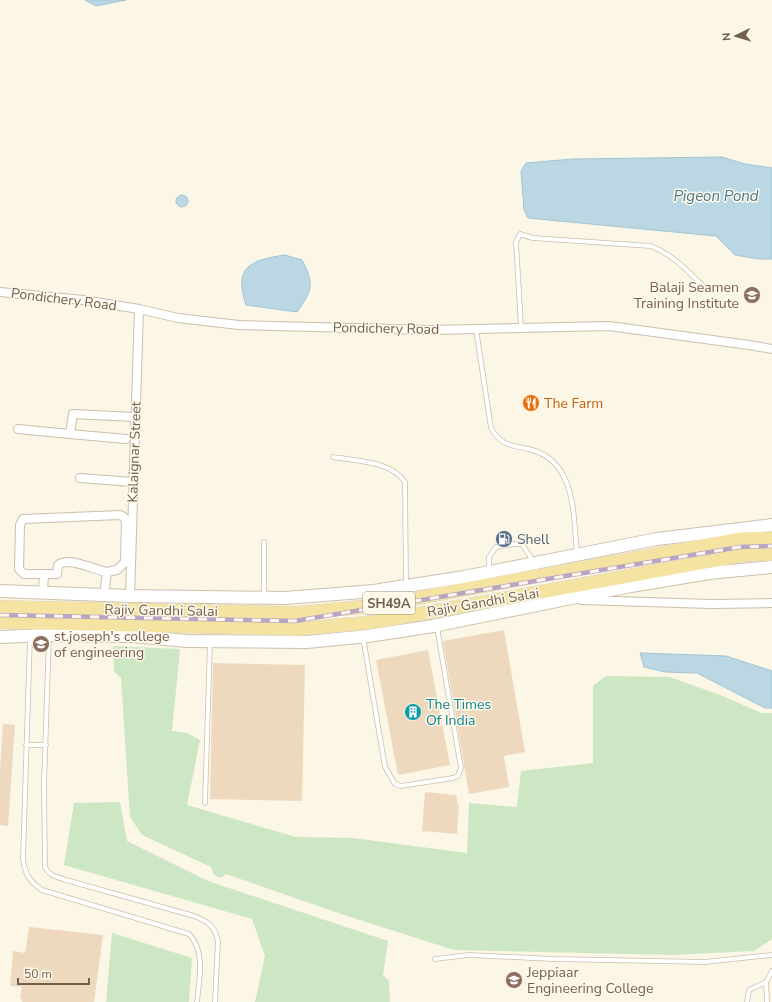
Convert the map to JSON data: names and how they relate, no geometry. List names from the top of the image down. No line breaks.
{"streets":{"main road":["Rajiv Gandhi Salai","SH49A"],"street":["Pondichery Road","Kalaignar Street"]},"crossings":[["Pondichery Road","Kalaignar Street"]],"water":["Pigeon Pond"],"places":{"school or university":["Balaji Seamen Training Institute","st.joseph's college of engineering","Jeppiaar Engineering College"],"restaurant":["The Farm"],"fuel station":["Shell"],"building":["The Times Of India"]},"scale_bar":"50 m","north":"left"}
